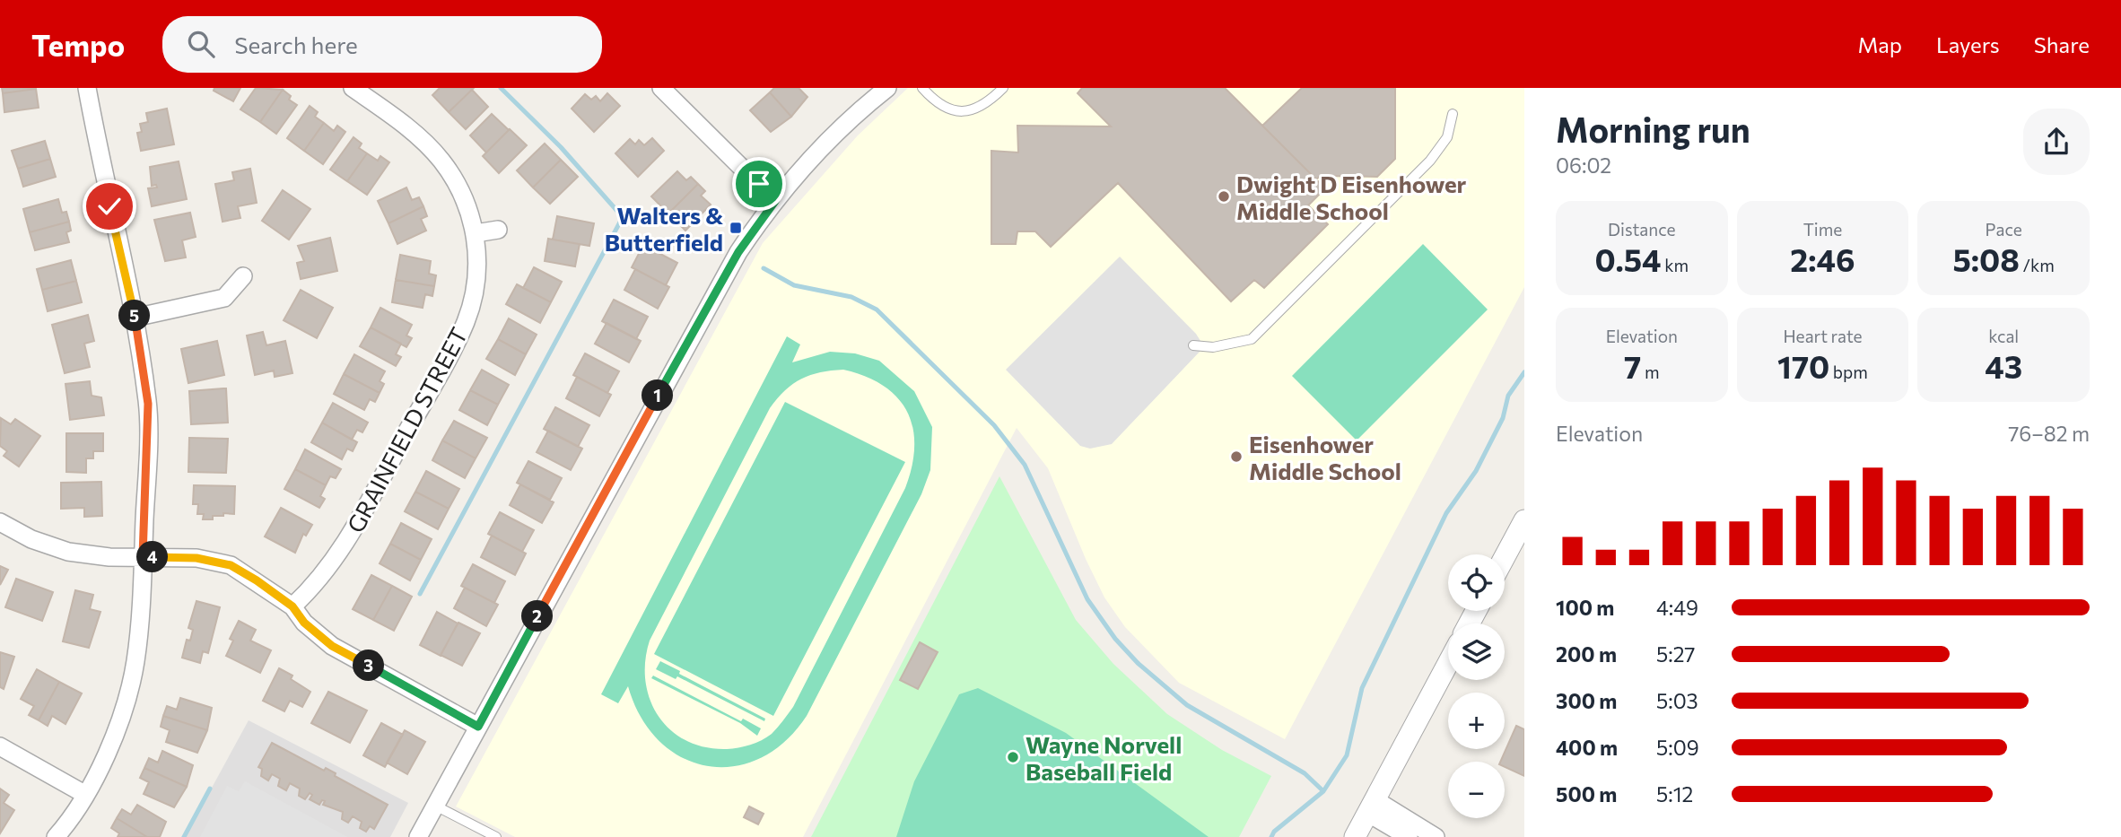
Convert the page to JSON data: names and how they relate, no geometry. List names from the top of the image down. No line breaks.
{"streets":{"street":["GRAINFIELD STREET"]},"places":{"other":["Dwight D Eisenhower Middle School","Eisenhower Middle School","Wayne Norvell Baseball Field"],"transit":["Walters & Butterfield"]},"page":{"header":"Tempo","search":"Search here","nav":["Map","Layers","Share"],"heading":["Morning run","06:02"],"stats":[["Distance","0.54 km"],["Time","2:46"],["Pace","5:08 /km"],["Elevation","7 m"],["Heart rate","170 bpm"],["kcal","43"]],"pins":["5","1","4","2","3"],"chart":["Elevation","76–82 m"],"map_buttons":["+","−"],"list":[{"name":"100 m","note":"4:49"},{"name":"200 m","note":"5:27"},{"name":"300 m","note":"5:03"},{"name":"400 m","note":"5:09"},{"name":"500 m","note":"5:12"}]}}
